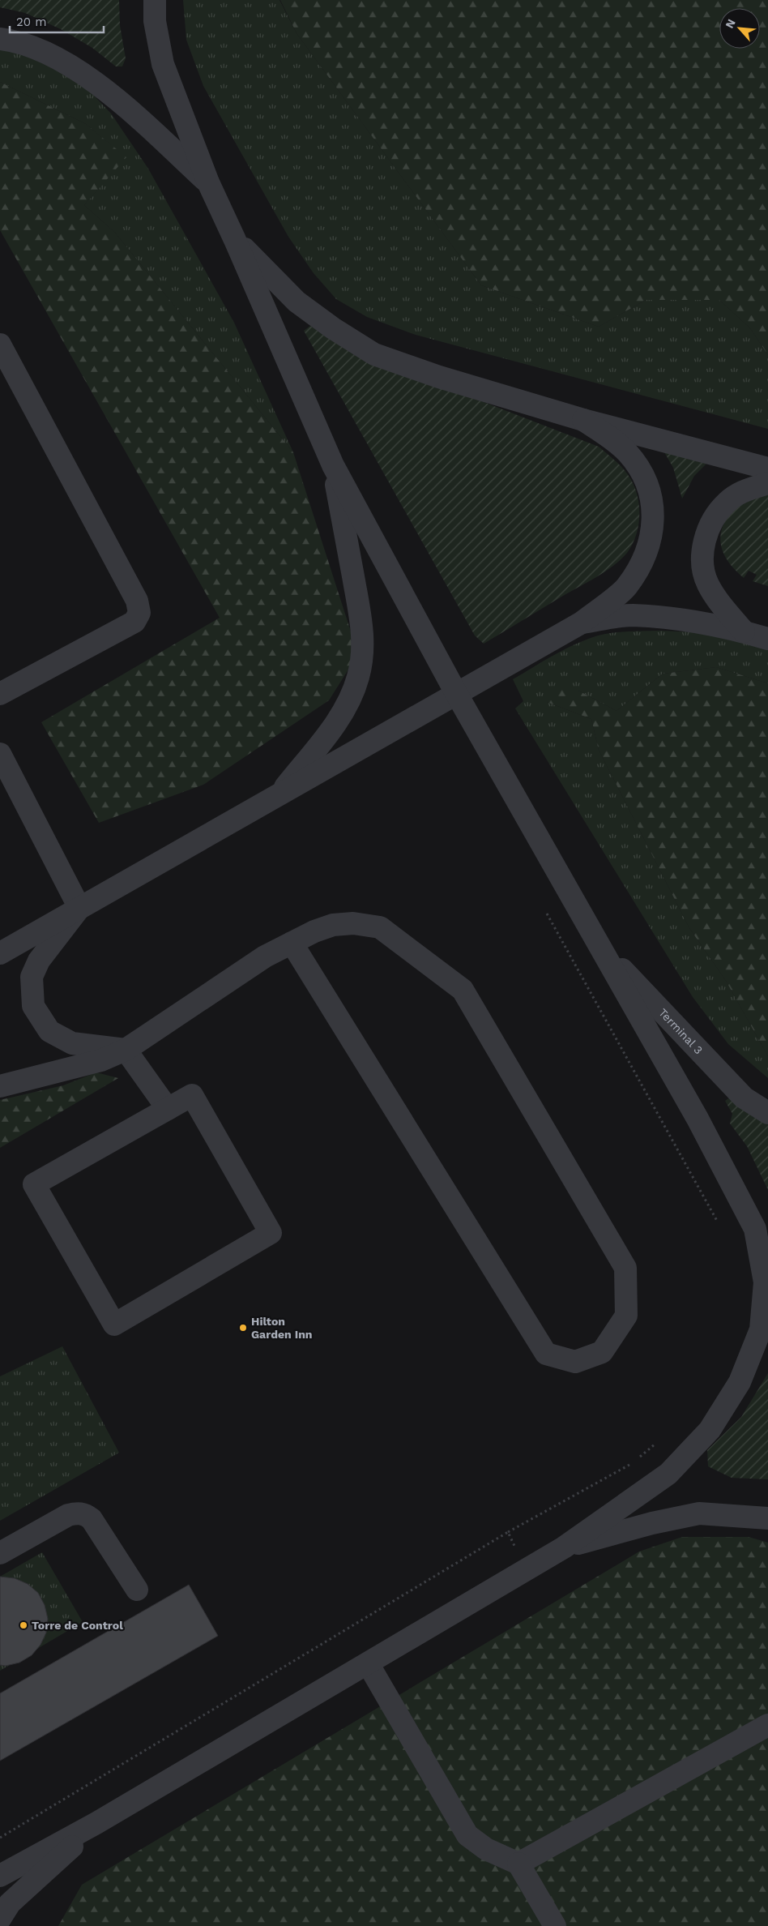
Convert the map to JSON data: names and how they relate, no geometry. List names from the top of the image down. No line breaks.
{"streets":{"street":["Terminal 3"]},"places":["Hilton Garden Inn","Torre de Control"],"scale_bar":"20 m","north":"top left"}
